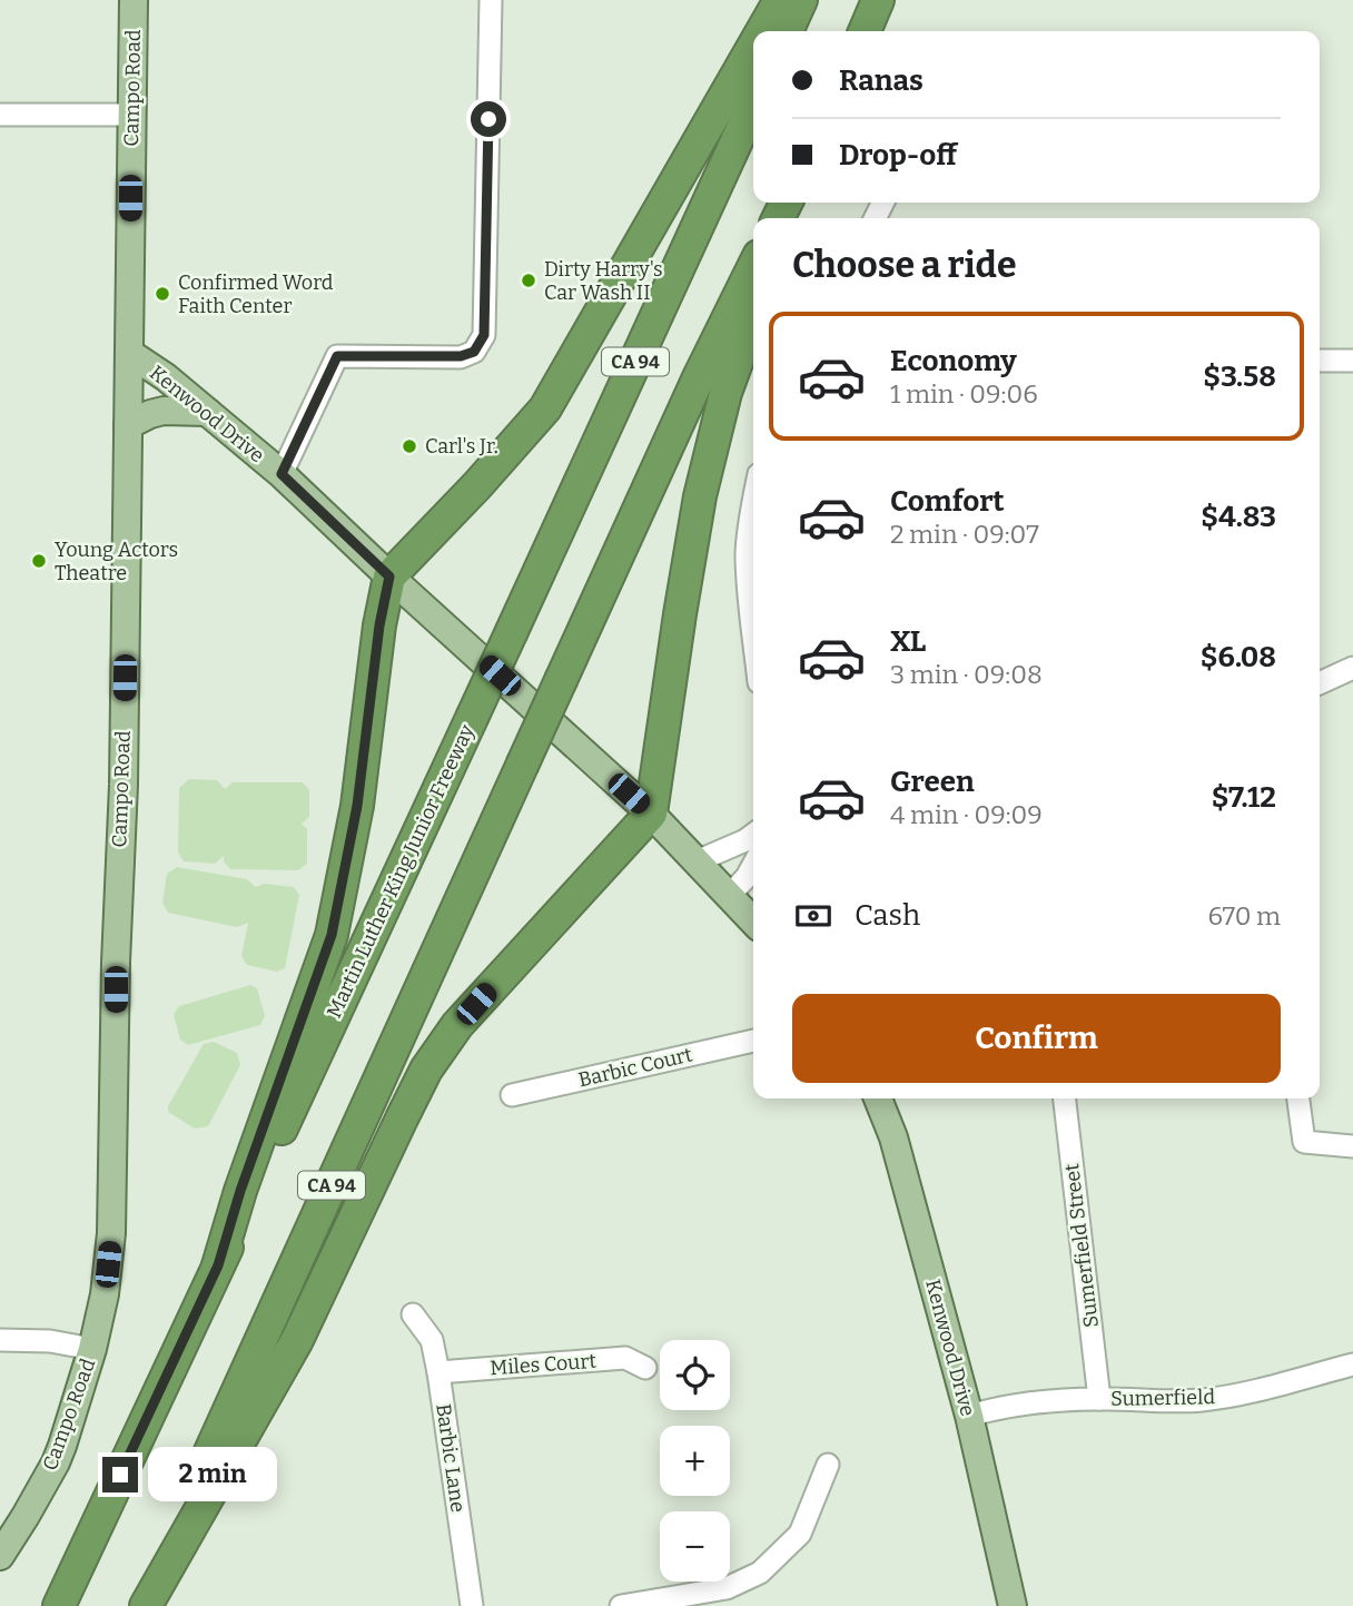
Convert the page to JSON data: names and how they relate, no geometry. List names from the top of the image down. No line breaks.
{"streets":{"highway":["CA 94","Martin Luther King Junior Freeway"],"main road":["Campo Road","Kenwood Drive"],"street":["Barbic Court","Sumerfield Street","Miles Court","Sumerfield","Barbic Lane"]},"crossings":[["Campo Road","Kenwood Drive"],["Kenwood Drive","Sumerfield"],["Sumerfield Street","Sumerfield"],["Miles Court","Barbic Lane"]],"places":["Dirty Harry's Car Wash II","Confirmed Word Faith Center","Carl's Jr.","Young Actors Theatre"],"page":{"banner":["Ranas","Drop-off"],"heading":"Choose a ride","list":[{"name":"Economy","note":"1 min · 09:06","value":"$3.58"},{"name":"Comfort","note":"2 min · 09:07","value":"$4.83"},{"name":"XL","note":"3 min · 09:08","value":"$6.08"},{"name":"Green","note":"4 min · 09:09","value":"$7.12"}],"pay":["Cash","670 m"],"buttons":"Confirm","map_buttons":["+","−"],"bubble":"2 min"}}
